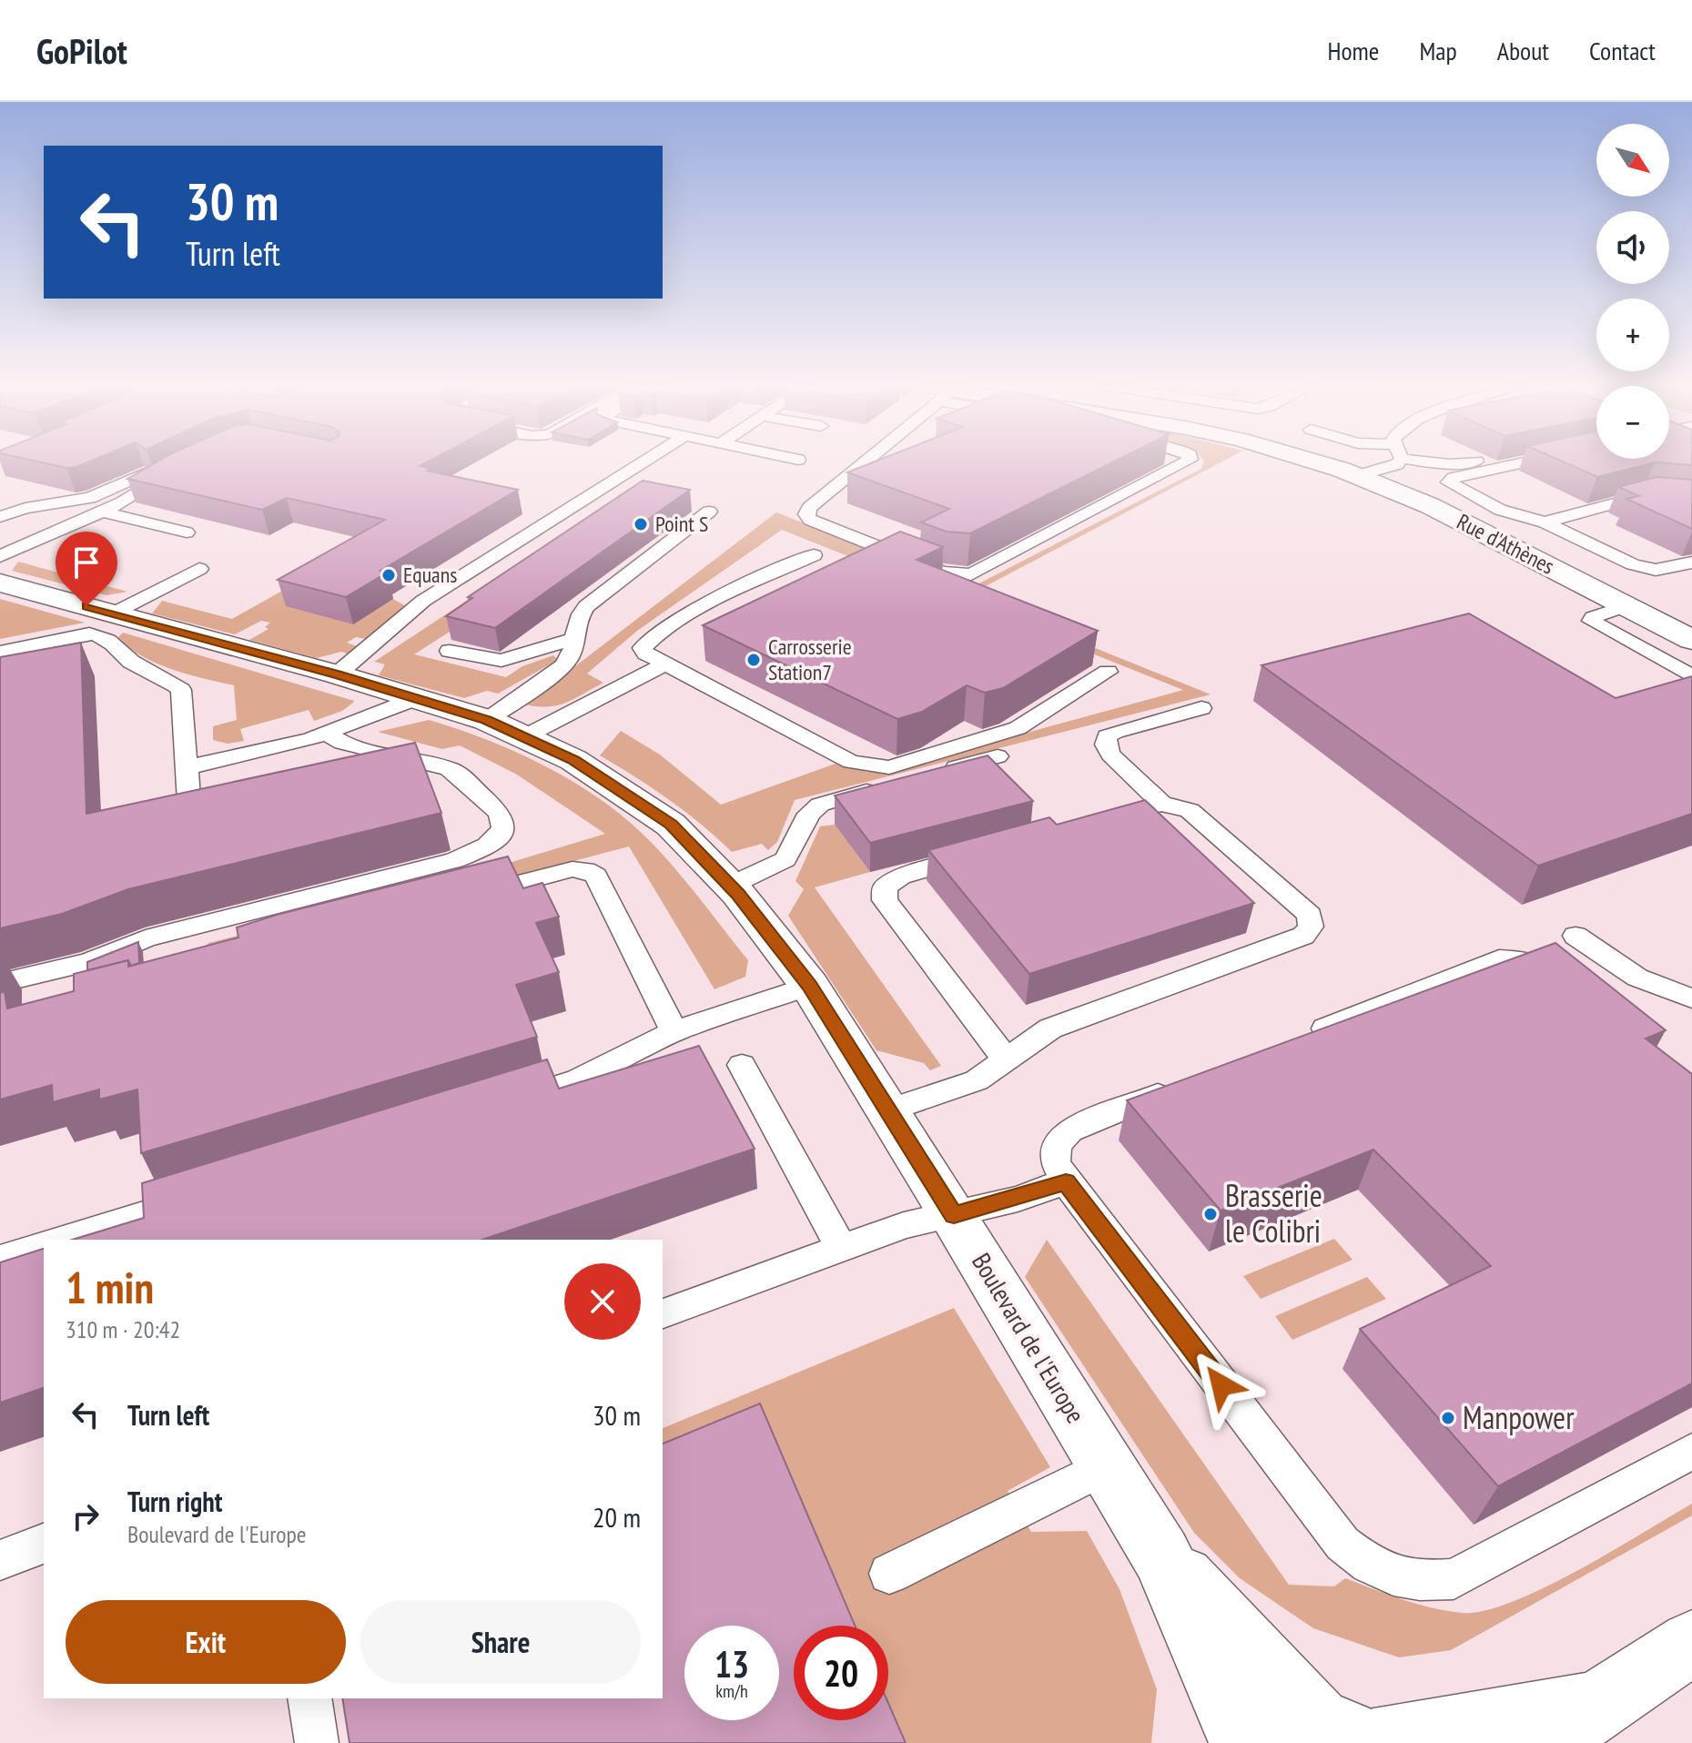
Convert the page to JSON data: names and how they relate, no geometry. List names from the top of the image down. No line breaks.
{"streets":{"street":["Rue d'Athènes","Boulevard de l'Europe"]},"places":["Point S","Equans","Carrosserie Station7","Brasserie le Colibri","Manpower"],"north":"bottom right","page":{"header":"GoPilot","nav":["Home","Map","About","Contact"],"map_buttons":["+","−"],"turn":["30 m","Turn left"],"heading":["1 min","310 m · 20:42"],"list":[{"name":"Turn left","value":"30 m"},{"name":"Turn right","note":"Boulevard de l'Europe","value":"20 m"}],"buttons":["Exit","Share"],"speed":"13 km/h","limit":"20"}}
